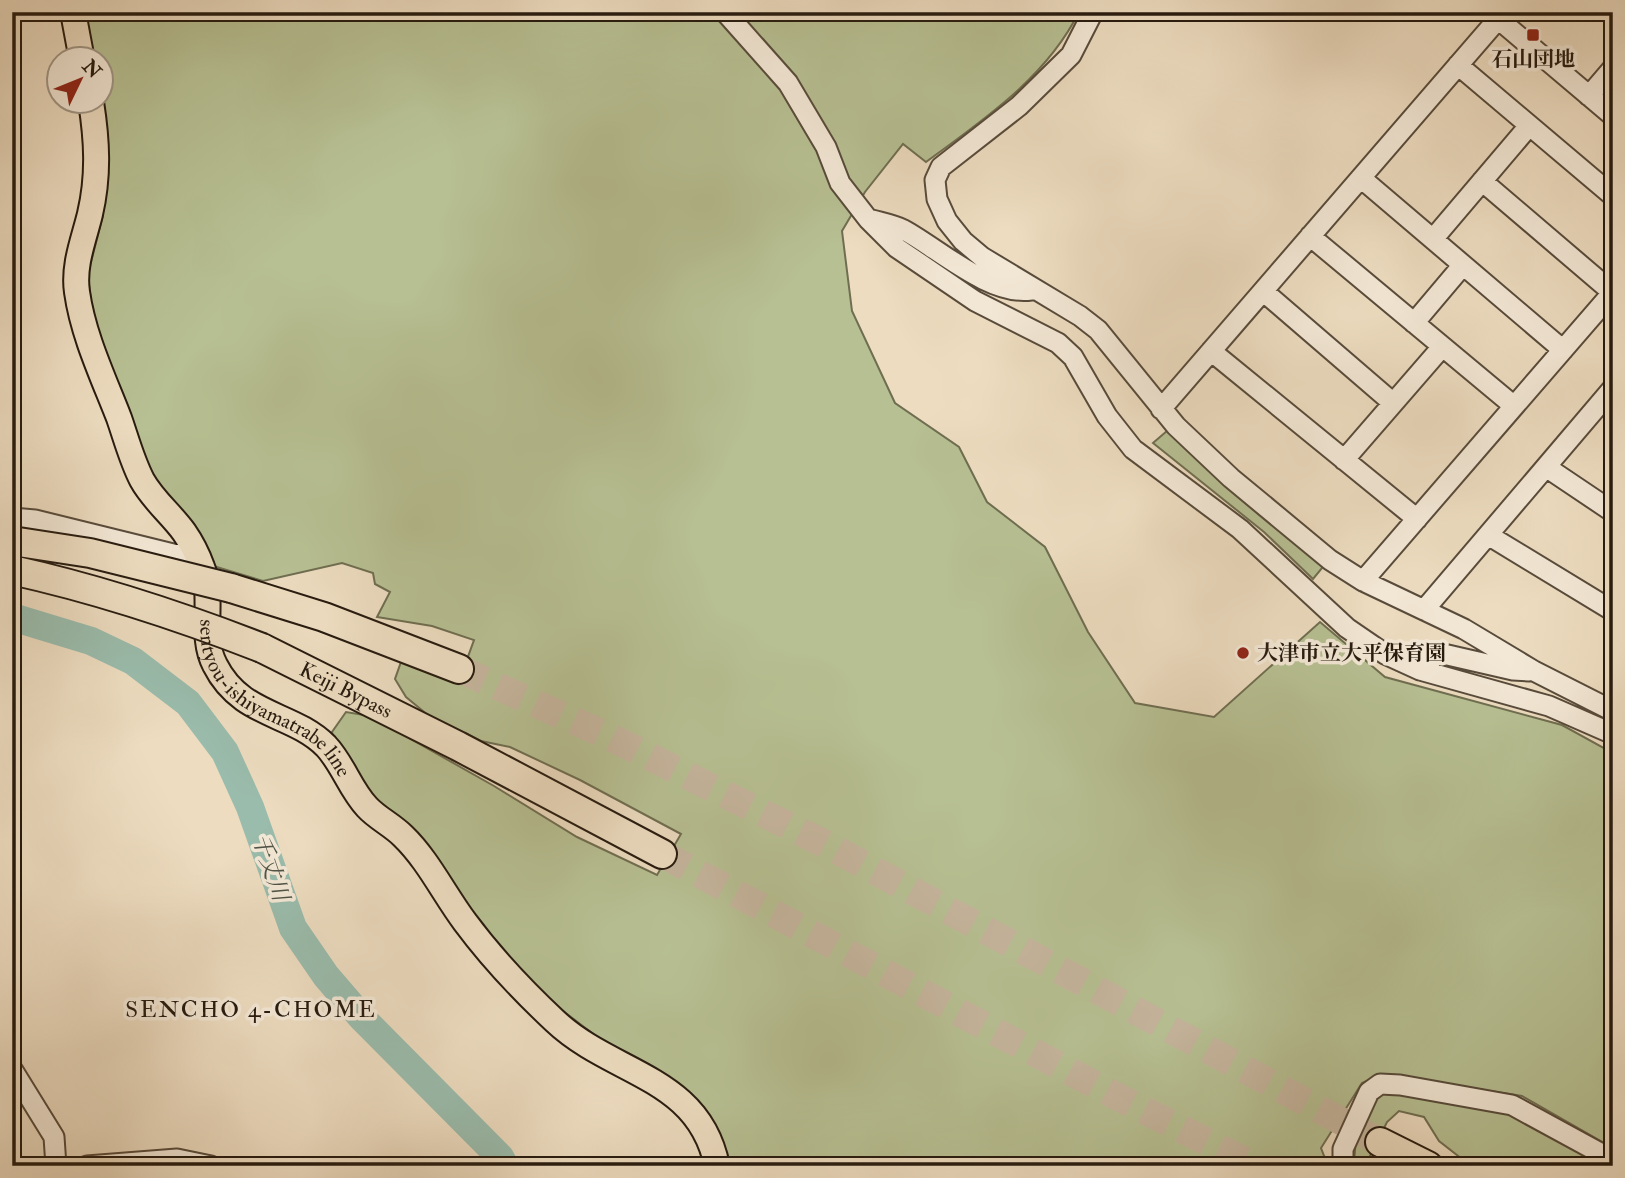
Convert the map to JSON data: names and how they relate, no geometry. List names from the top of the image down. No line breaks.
{"streets":{"highway":["Keiji Bypass"],"main road":["sentyou-ishiyamatrabe line"]},"districts":["SENCHO 4-CHOME"],"water":["千丈川"],"places":{"transit":["石山団地"],"other":["大津市立大平保育園"]},"north":"top right"}
